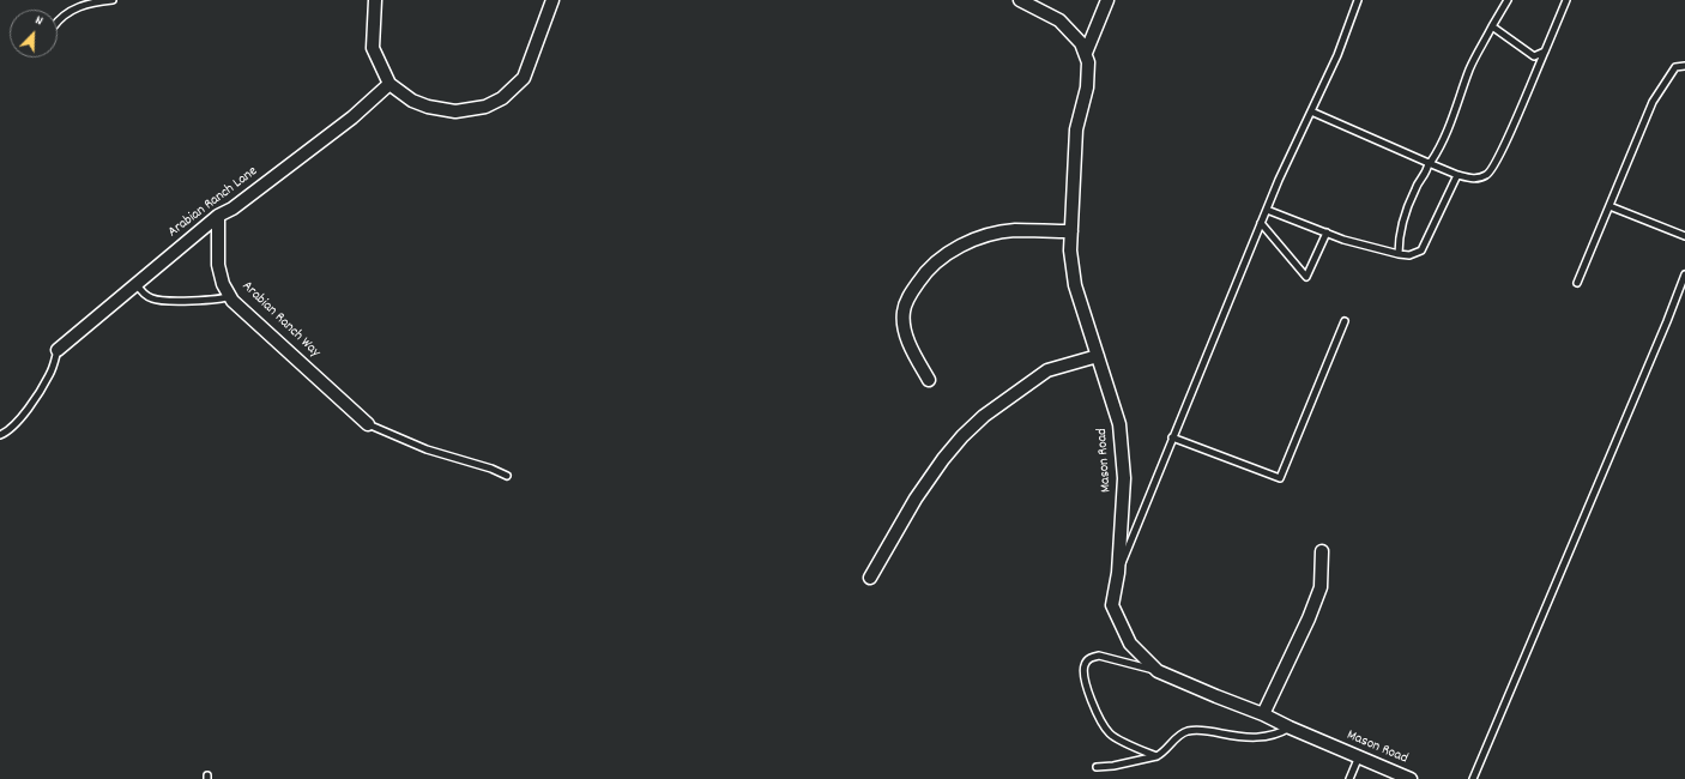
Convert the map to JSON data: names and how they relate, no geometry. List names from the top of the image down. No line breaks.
{"streets":{"street":["Arabian Ranch Lane","Arabian Ranch Way","Mason Road"]},"crossings":[["Arabian Ranch Lane","Arabian Ranch Way"]],"north":"top right"}
